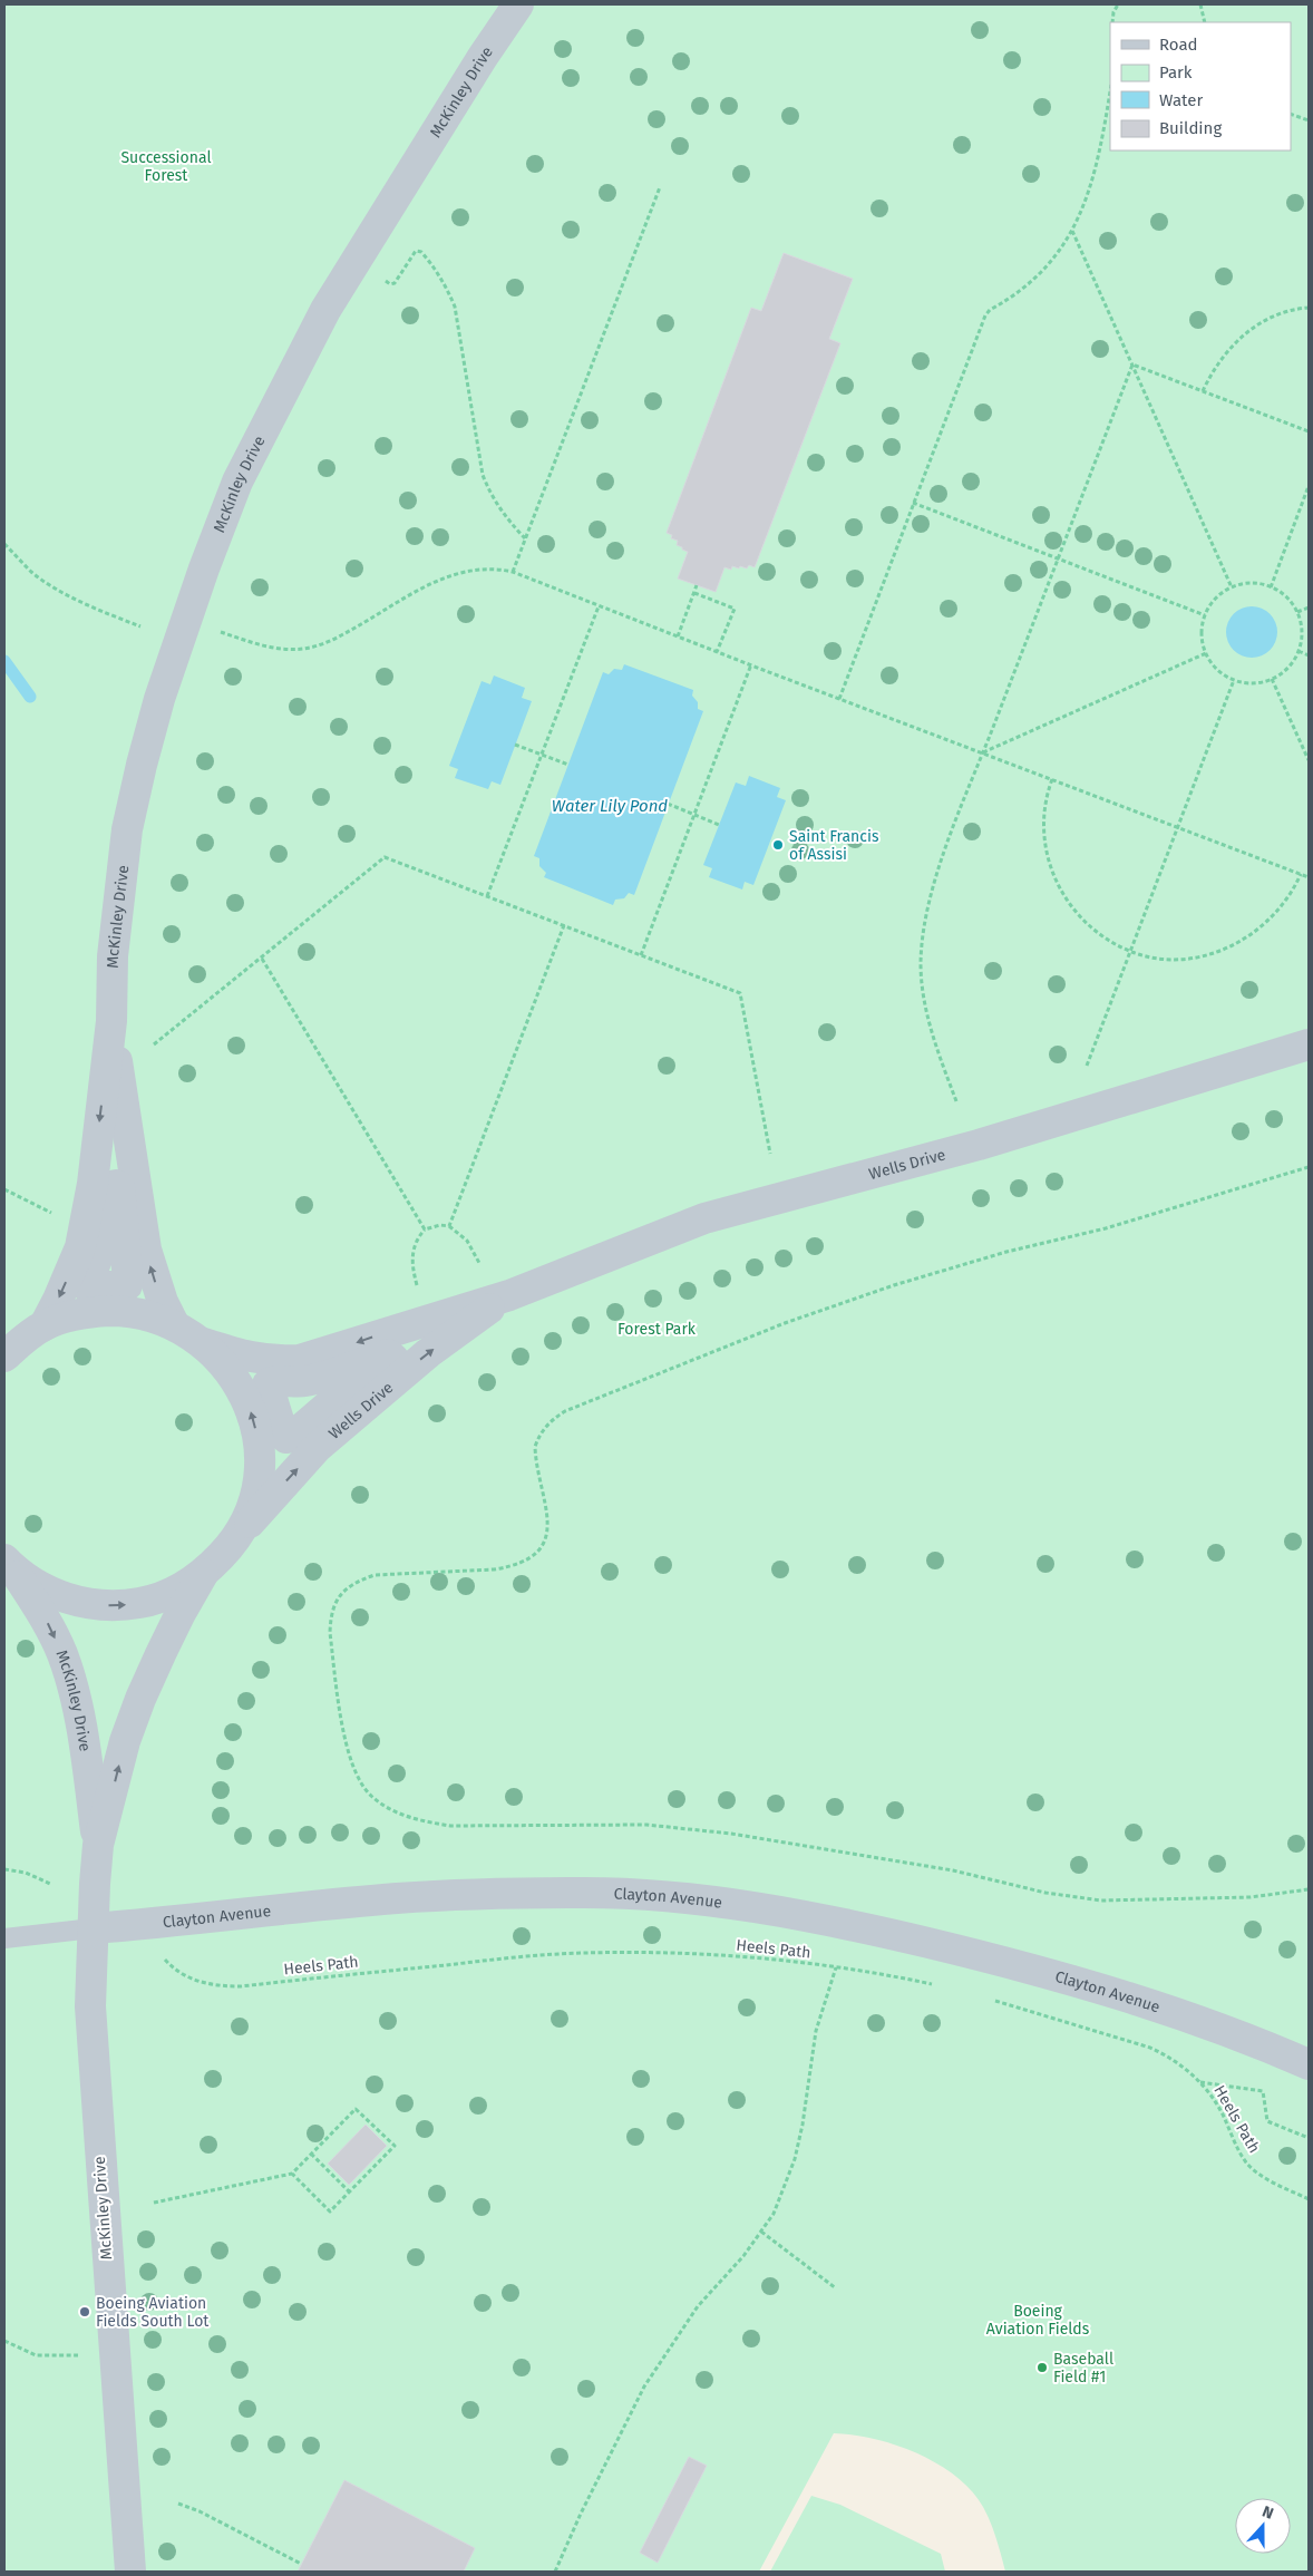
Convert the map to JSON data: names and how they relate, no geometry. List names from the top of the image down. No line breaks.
{"streets":{"street":["McKinley Drive","Wells Drive","Clayton Avenue"],"path":["Heels Path"]},"crossings":[["McKinley Drive","Clayton Avenue"]],"water":["Water Lily Pond"],"parks":["Successional Forest","Forest Park","Boeing Aviation Fields"],"places":["Saint Francis of Assisi","Boeing Aviation Fields South Lot","Baseball Field #1"],"legend":["Road","Park","Water","Building"],"north":"top"}
